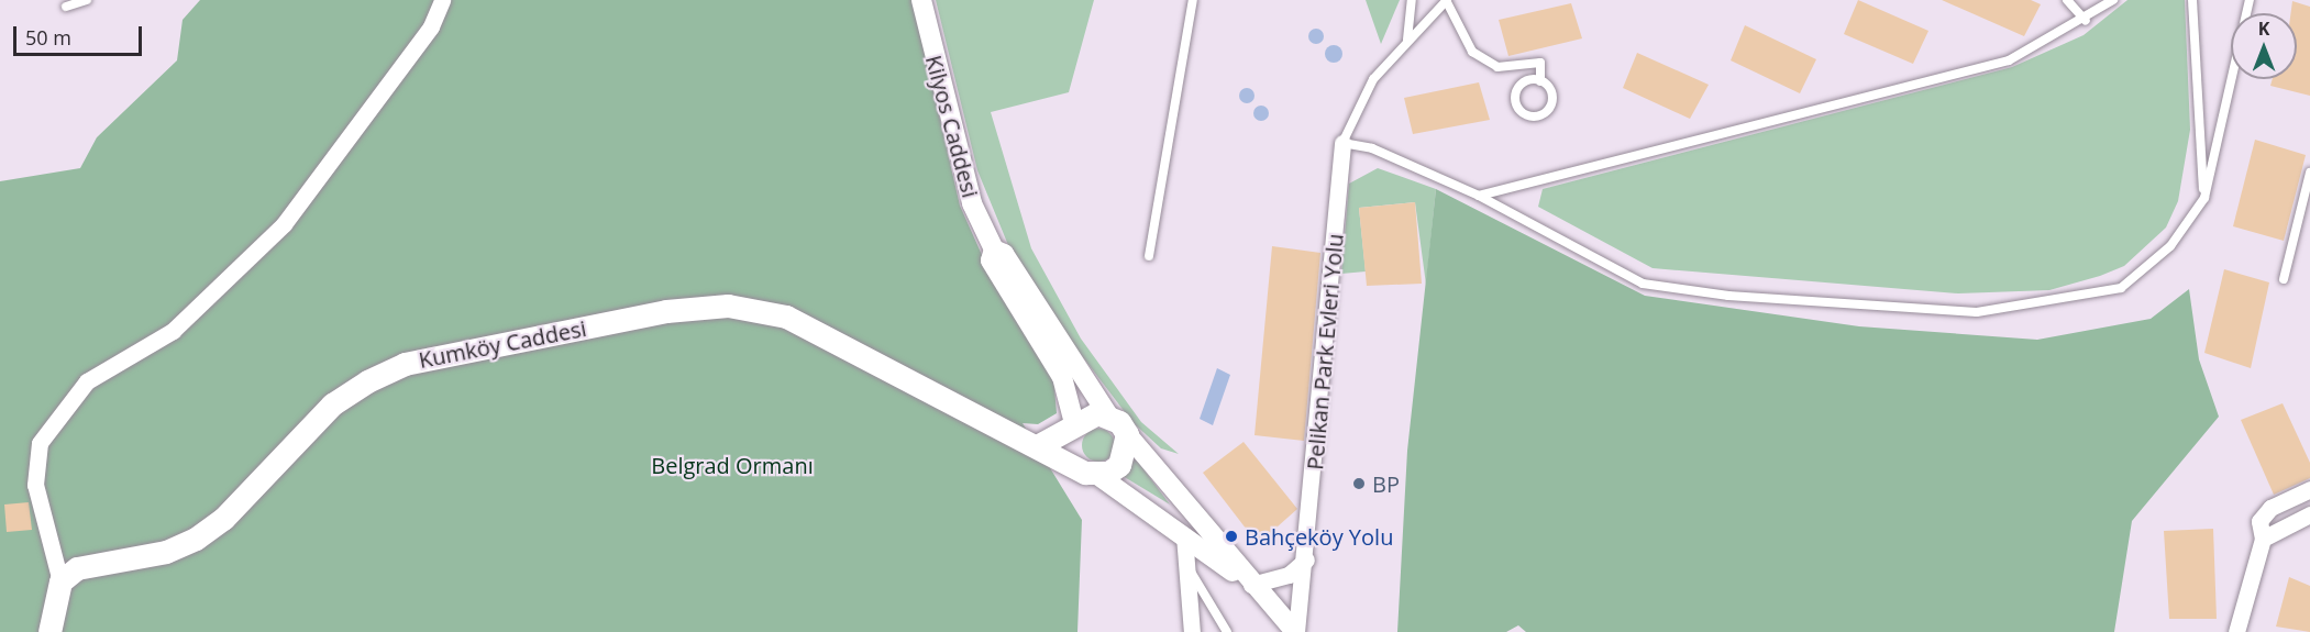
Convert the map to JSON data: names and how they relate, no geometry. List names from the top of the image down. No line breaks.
{"streets":{"main road":["Kumköy Caddesi"],"street":["Kilyos Caddesi","Pelikan Park Evleri Yolu"]},"parks":["Belgrad Ormanı"],"places":["BP","Bahçeköy Yolu"],"scale_bar":"50 m","north":"top"}
